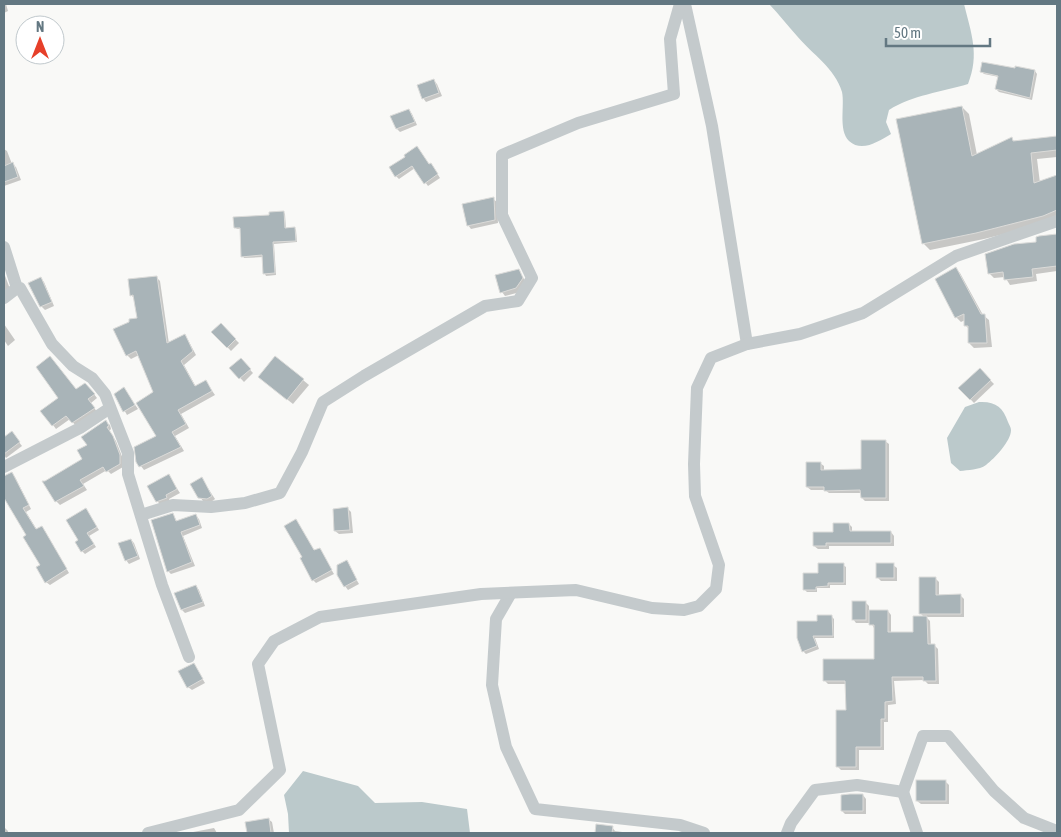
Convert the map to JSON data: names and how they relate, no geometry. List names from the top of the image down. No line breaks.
{"scale_bar":"50 m","north":"top"}
